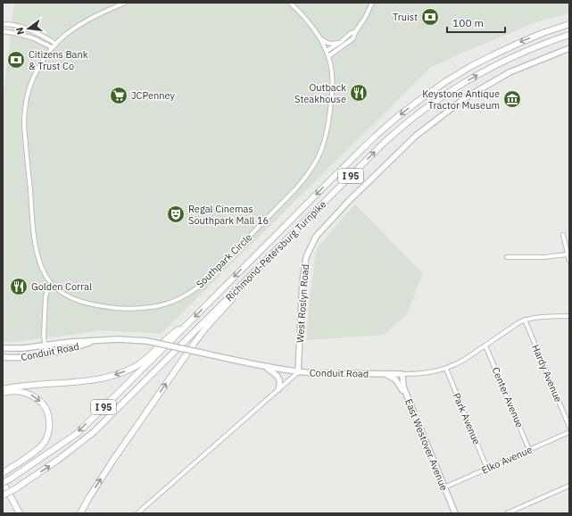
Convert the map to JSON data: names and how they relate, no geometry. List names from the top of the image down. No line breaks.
{"streets":{"highway":["I 95","Richmond-Petersburg Turnpike"],"main road":["West Roslyn Road","Conduit Road","East Westover Avenue"],"street":["Southpark Circle","Hardy Avenue","Center Avenue","Park Avenue","Elko Avenue"]},"crossings":[["West Roslyn Road","Conduit Road"],["Conduit Road","Hardy Avenue"],["Conduit Road","Center Avenue"],["Conduit Road","Park Avenue"],["Conduit Road","East Westover Avenue"],["Center Avenue","Elko Avenue"],["Park Avenue","Elko Avenue"],["East Westover Avenue","Elko Avenue"]],"places":{"bank":["Truist","Citizens Bank & Trust Co"],"restaurant":["Outback Steakhouse","Golden Corral"],"supermarket":["JCPenney"],"museum":["Keystone Antique Tractor Museum"],"theatre":["Regal Cinemas Southpark Mall 16"]},"scale_bar":"100 m","north":"left"}
